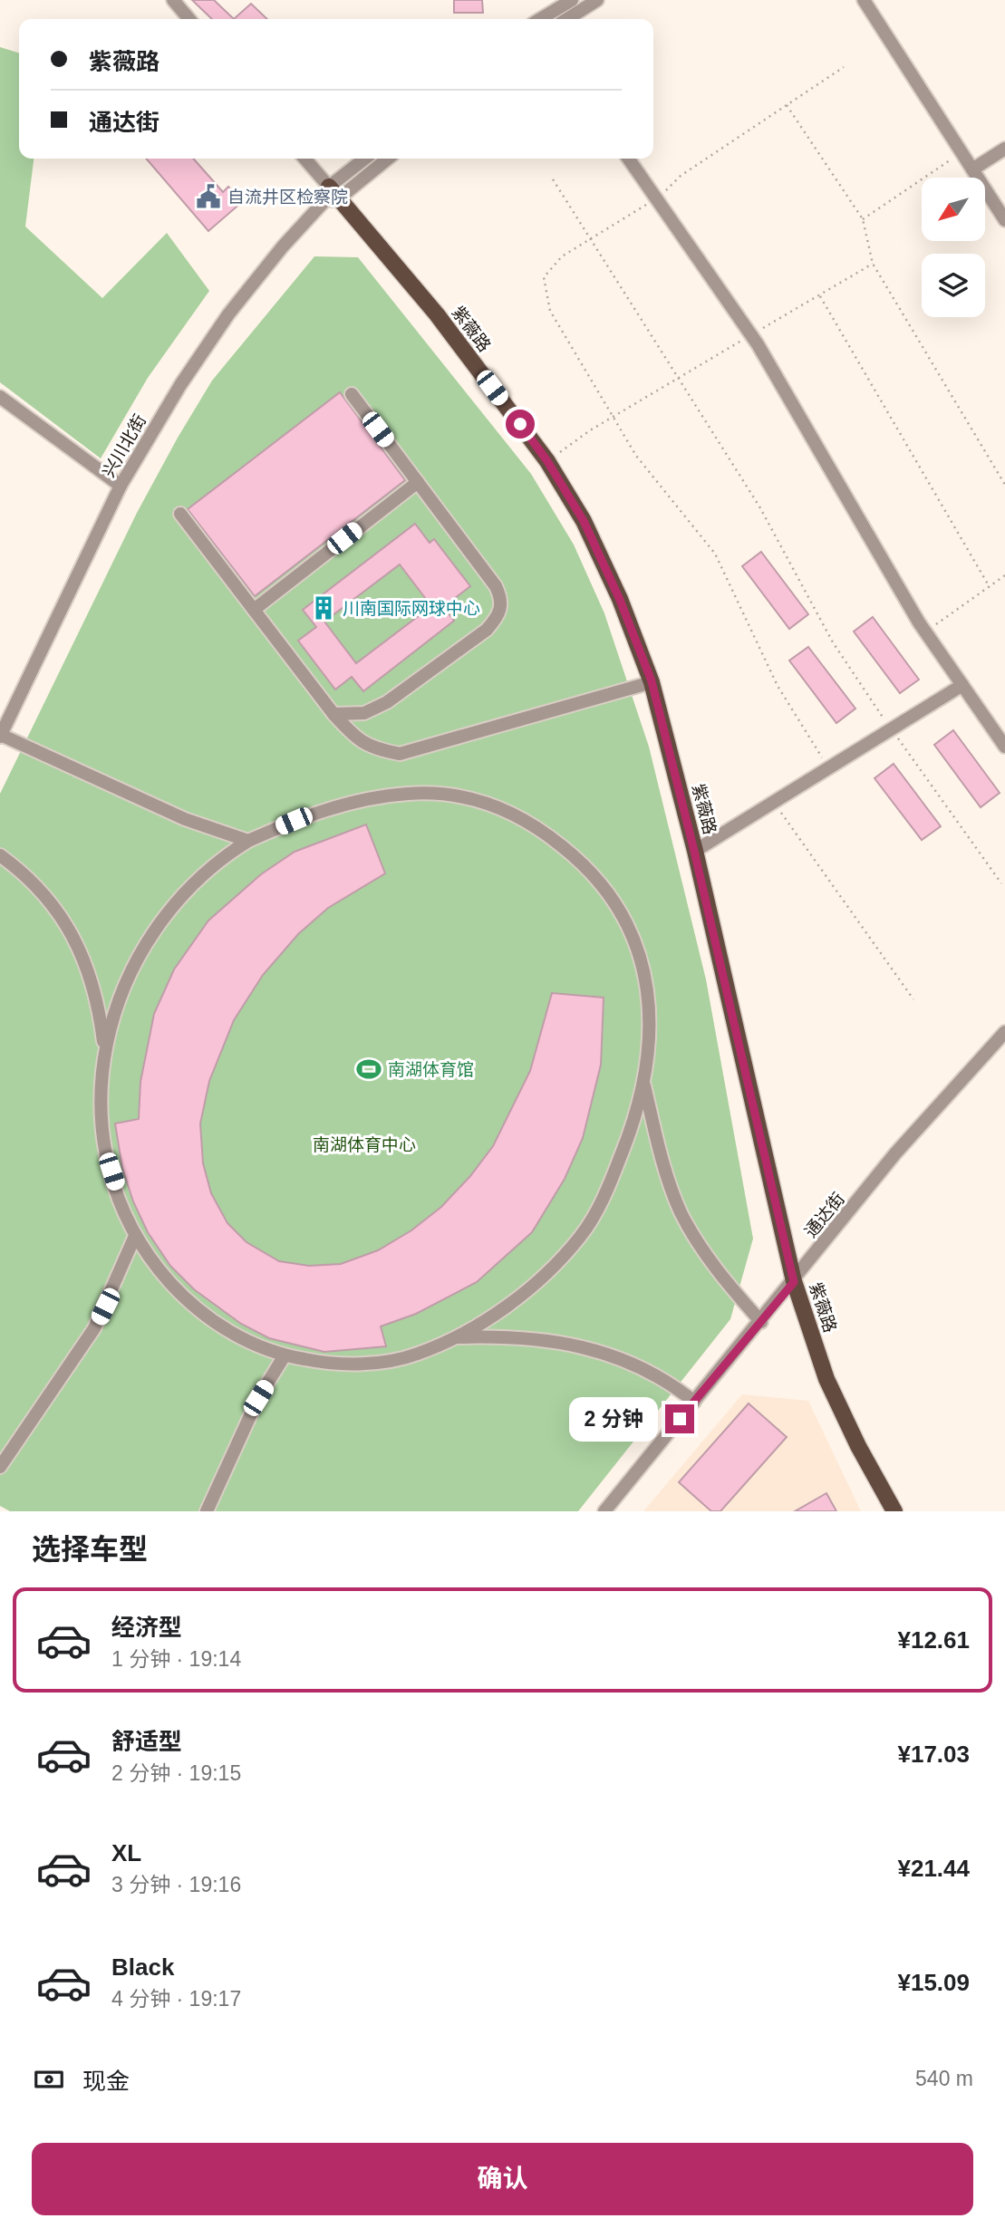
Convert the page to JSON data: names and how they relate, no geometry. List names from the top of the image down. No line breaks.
{"streets":{"main road":["紫薇路"],"street":["兴川北街","通达街"]},"crossings":[["紫薇路","兴川北街"],["紫薇路","通达街"]],"parks":["南湖体育中心"],"places":{"public building":["自流井区检察院"],"building":["川南国际网球中心"],"sports":["南湖体育馆"]},"north":"bottom left","page":{"banner":["紫薇路","通达街"],"bubble":"2 分钟","heading":"选择车型","list":[{"name":"经济型","note":"1 分钟 · 19:14","value":"¥12.61"},{"name":"舒适型","note":"2 分钟 · 19:15","value":"¥17.03"},{"name":"XL","note":"3 分钟 · 19:16","value":"¥21.44"},{"name":"Black","note":"4 分钟 · 19:17","value":"¥15.09"}],"pay":["现金","540 m"],"buttons":"确认"}}
